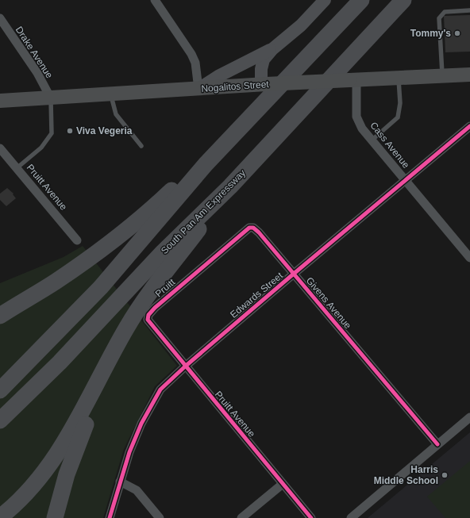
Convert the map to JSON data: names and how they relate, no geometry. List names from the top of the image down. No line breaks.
{"streets":{"highway":["South Pan Am Expressway"],"main road":["Nogalitos Street"],"street":["Drake Avenue","Cass Avenue","Pruitt Avenue","Pruitt","Edwards Street","Givens Avenue"]},"crossings":[["Drake Avenue","Nogalitos Street"],["Nogalitos Street","Cass Avenue"],["Cass Avenue","Edwards Street"],["Pruitt Avenue","Pruitt"],["Pruitt Avenue","Edwards Street"],["Pruitt","Givens Avenue"],["Edwards Street","Givens Avenue"]],"places":["Tommy's","Viva Vegeria","Harris Middle School"]}
